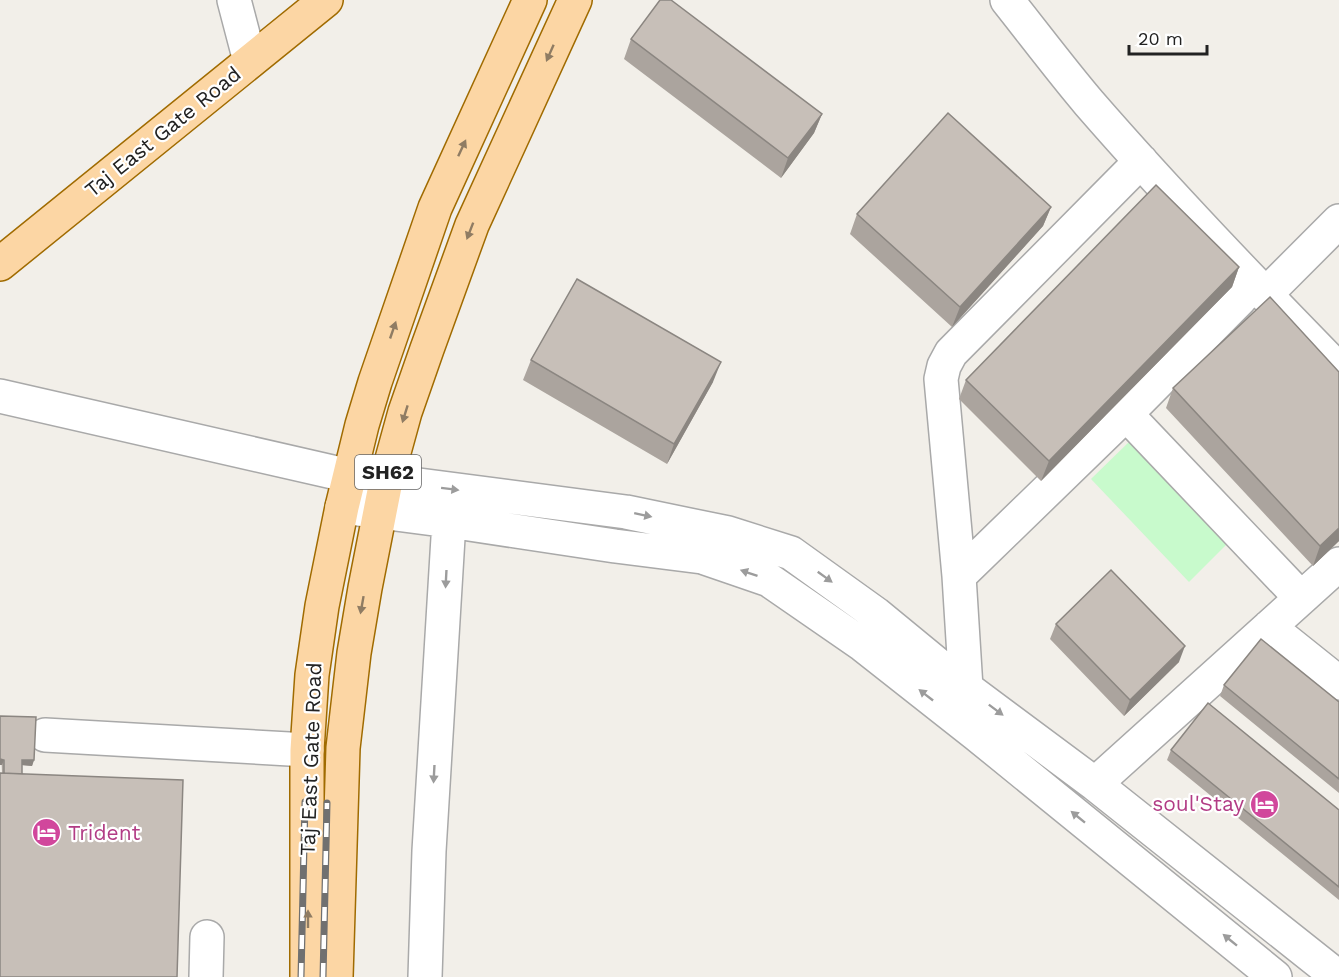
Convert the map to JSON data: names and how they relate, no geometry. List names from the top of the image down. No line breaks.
{"streets":{"main road":["Taj East Gate Road","SH62"]},"crossings":[["Taj East Gate Road","SH62"]],"places":{"hotel":["soul'Stay","Trident"]},"scale_bar":"20 m"}
